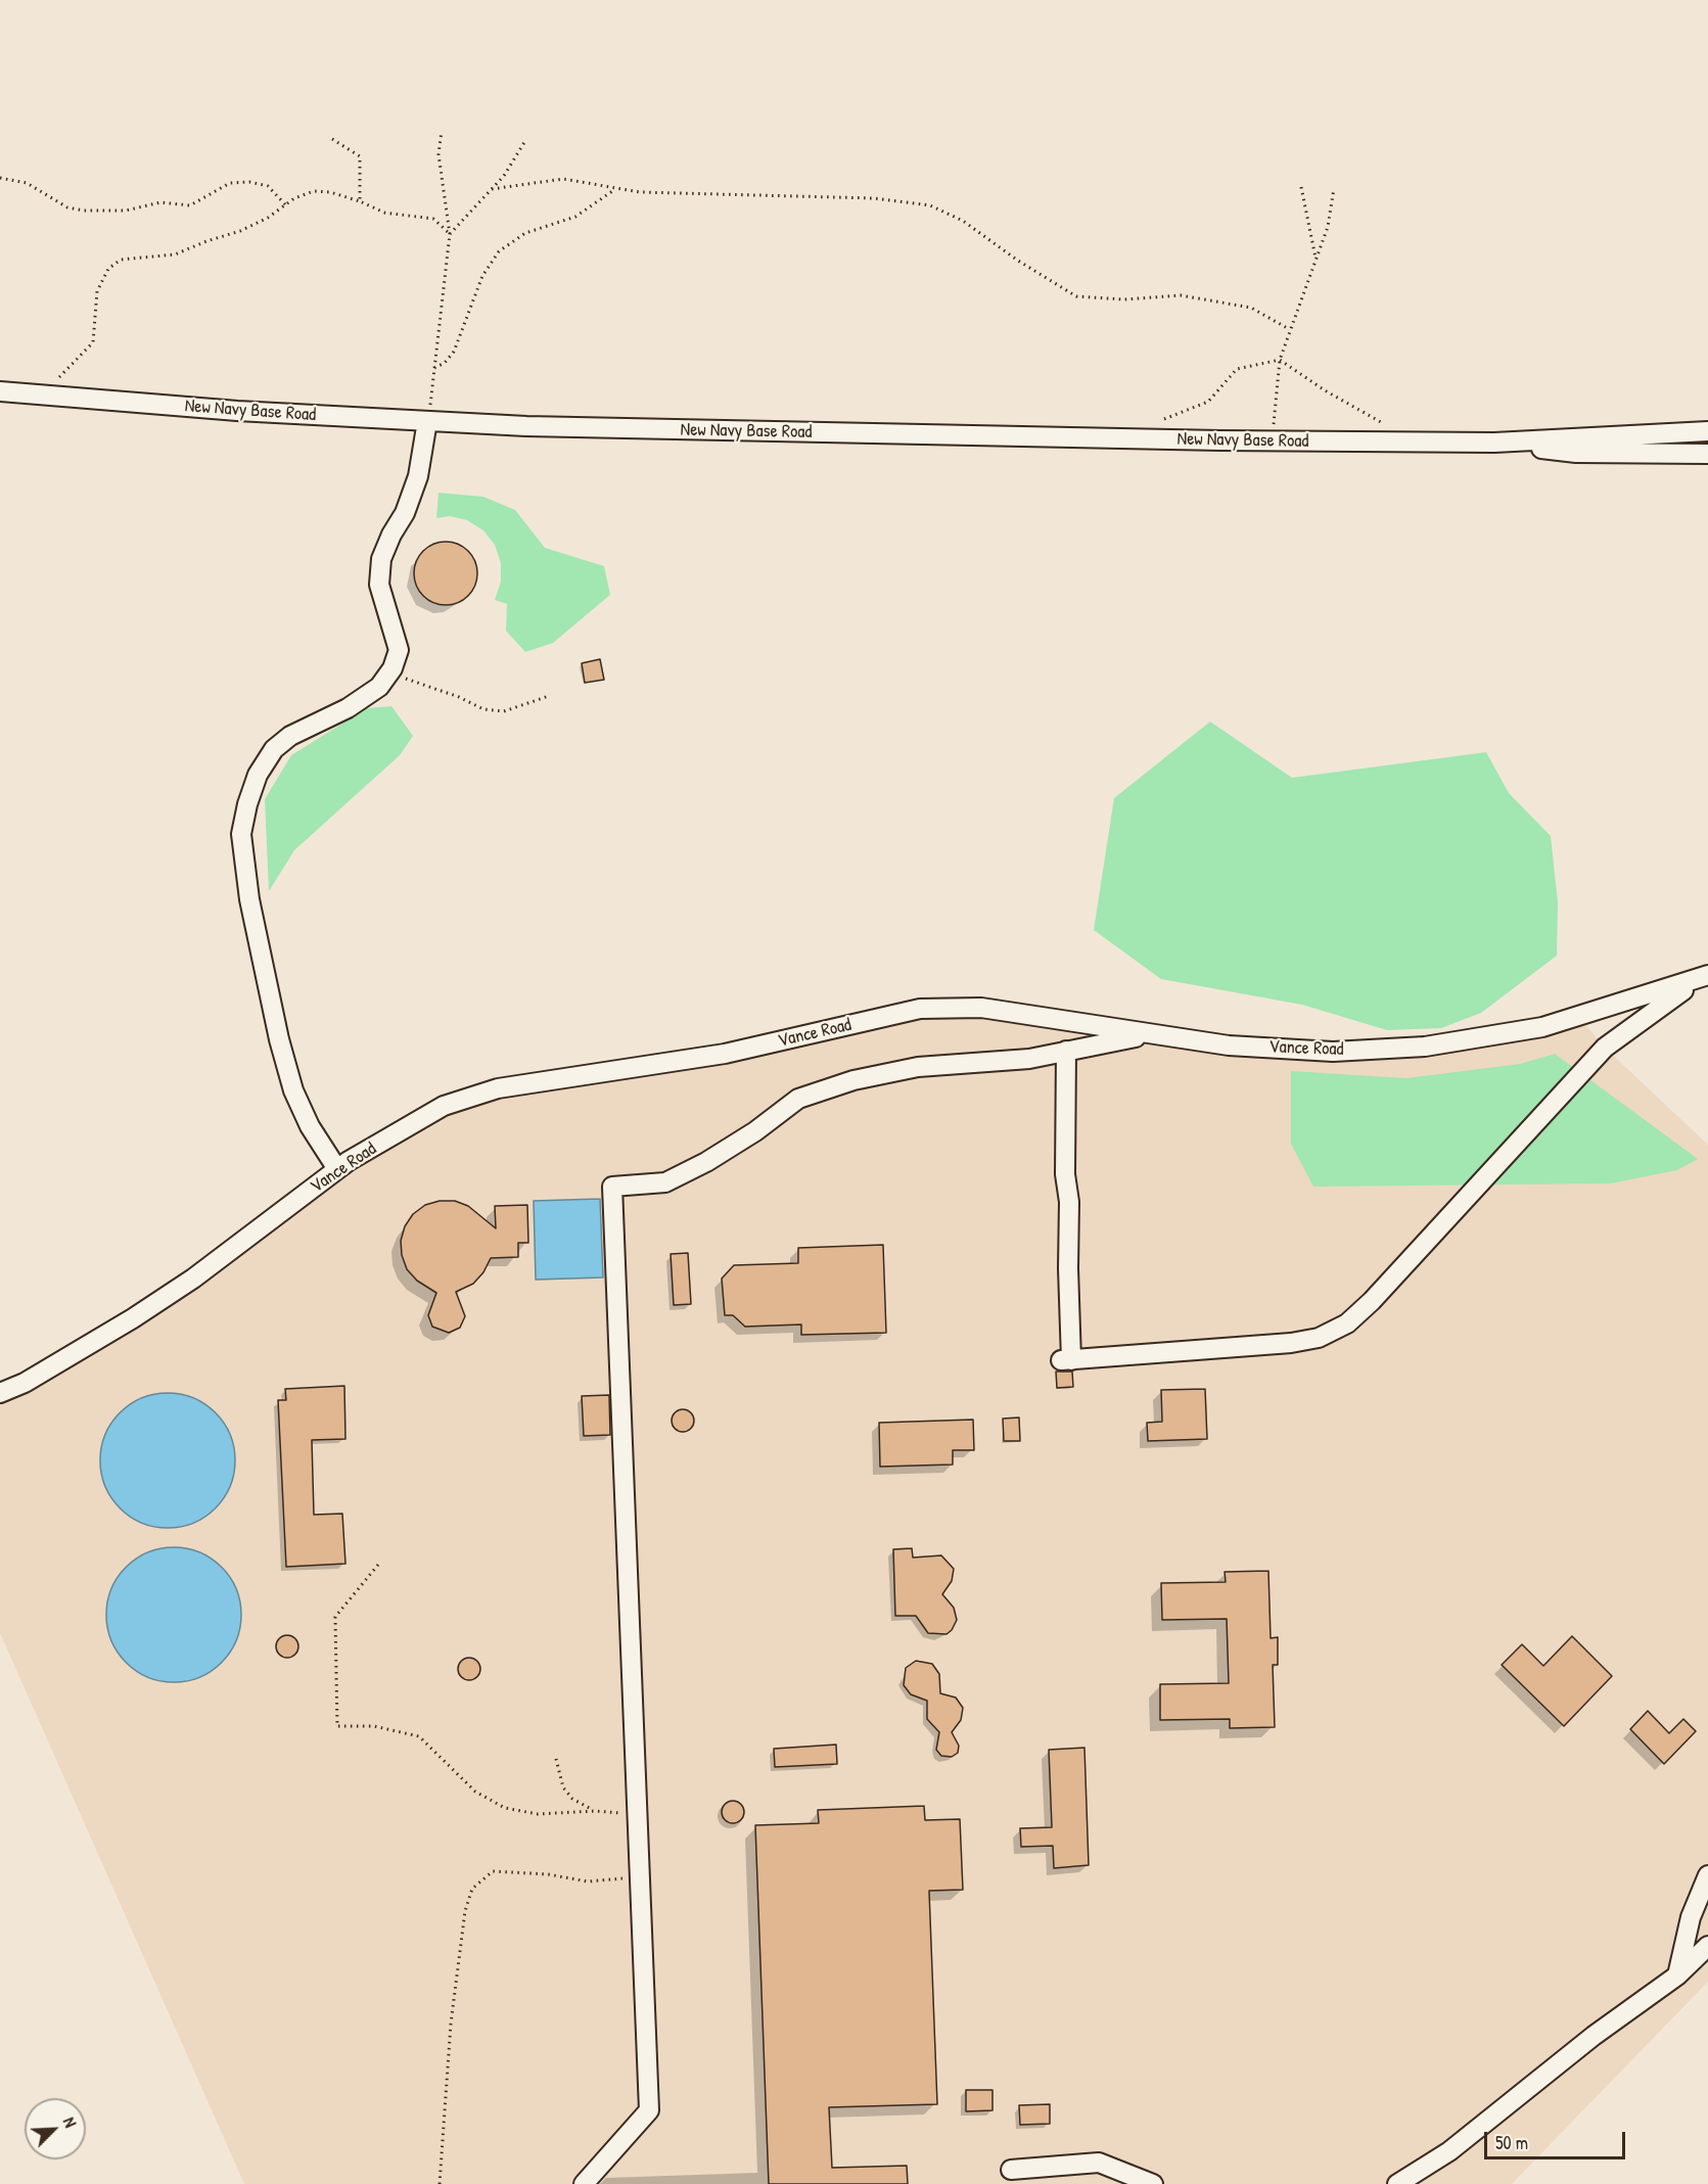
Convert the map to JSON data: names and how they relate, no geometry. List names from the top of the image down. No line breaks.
{"streets":{"street":["New Navy Base Road","Vance Road"]},"scale_bar":"50 m","north":"top right"}
